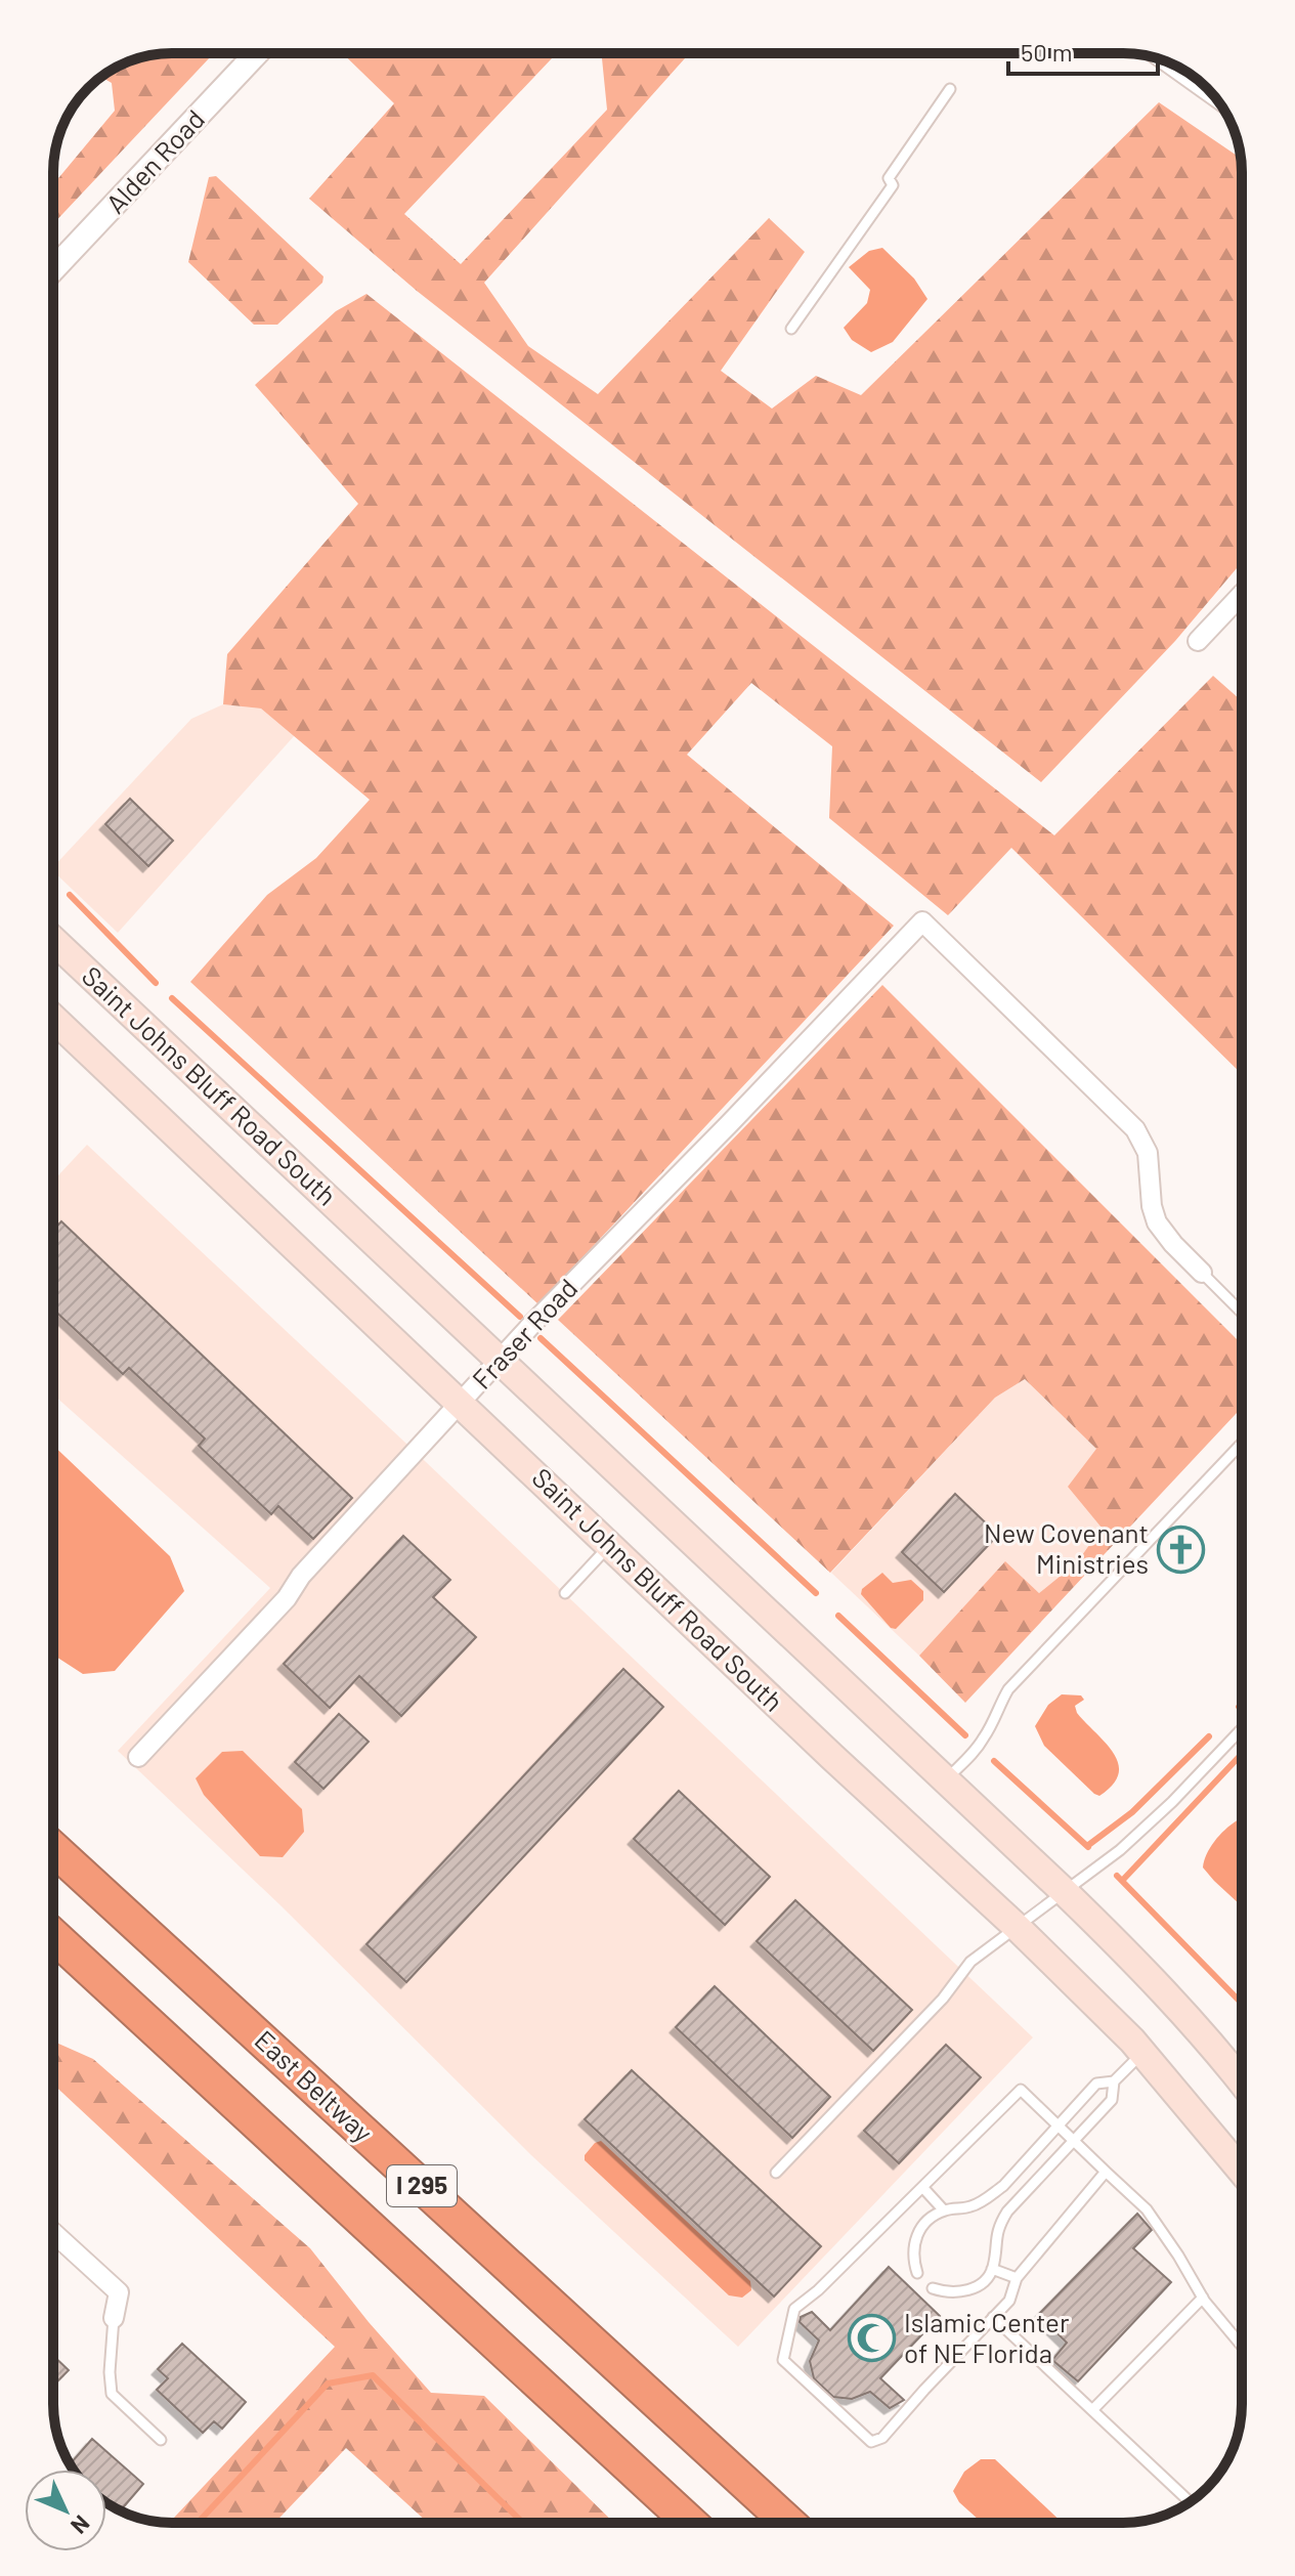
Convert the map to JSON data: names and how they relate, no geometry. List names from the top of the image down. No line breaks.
{"streets":{"highway":["East Beltway","I 295"],"main road":["Saint Johns Bluff Road South"],"street":["Alden Road","Fraser Road"]},"crossings":[["Saint Johns Bluff Road South","Fraser Road"]],"places":{"church":["New Covenant Ministries"],"mosque":["Islamic Center of NE Florida"]},"scale_bar":"50 m","north":"bottom right"}
